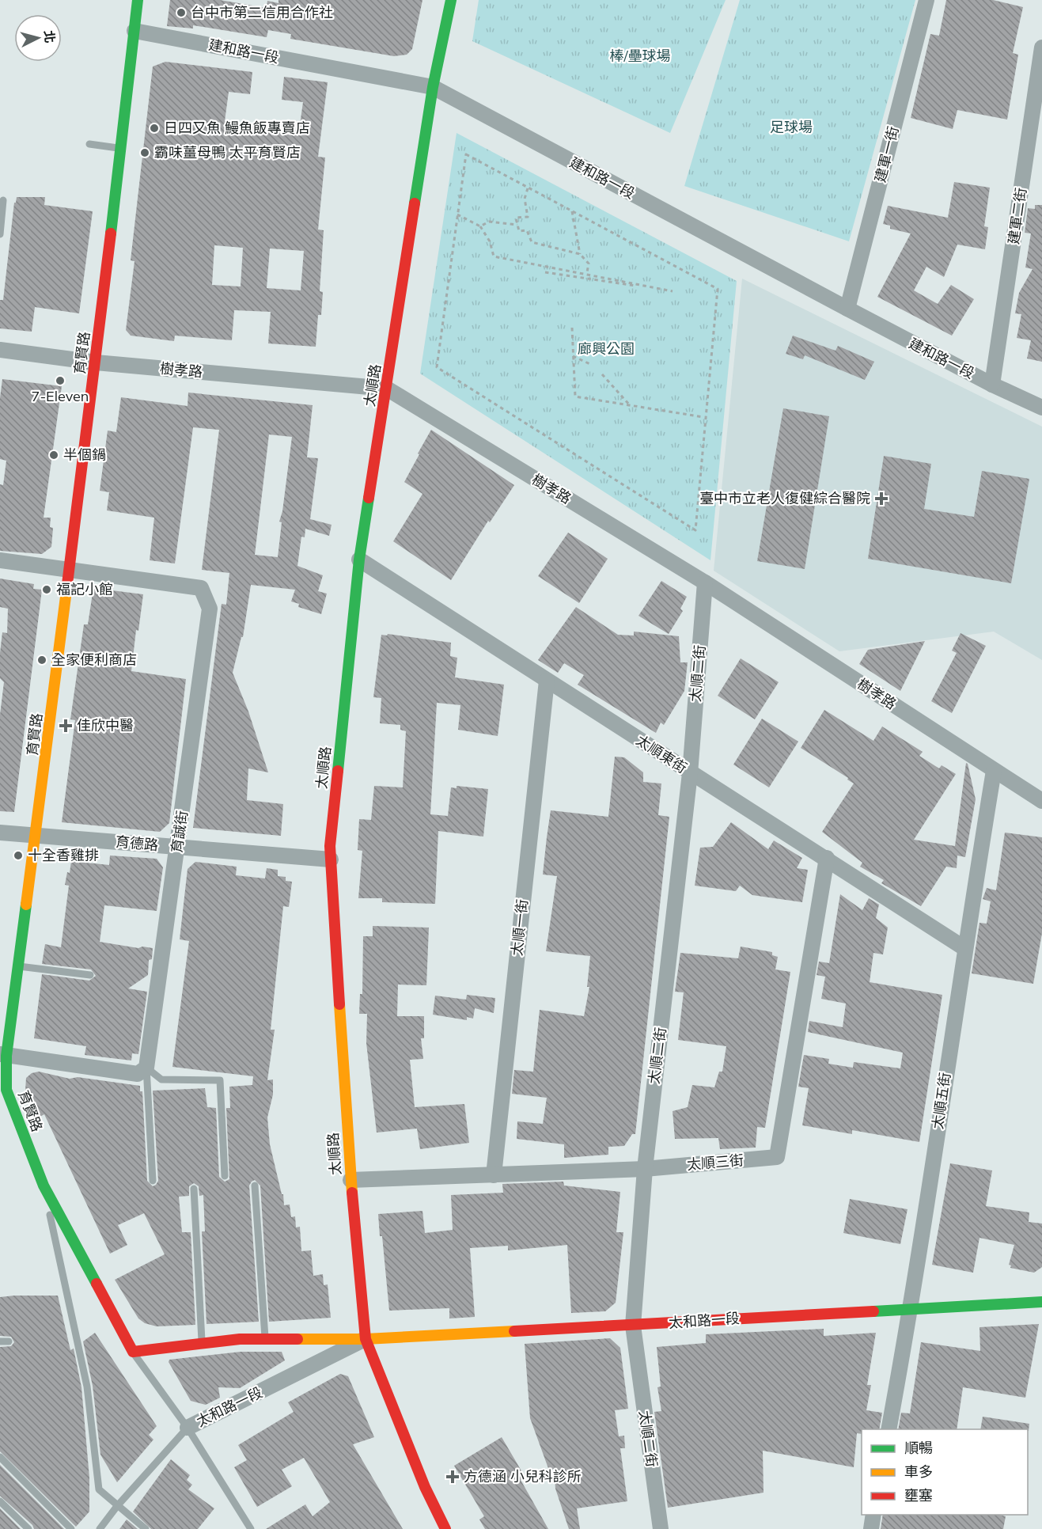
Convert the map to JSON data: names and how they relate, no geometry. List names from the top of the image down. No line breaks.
{"streets":{"street":["建和路一段","建軍一街","建軍二街","育賢路","樹孝路","太順路","太順二街","太順東街","育誠街","育德路","太順一街","太順五街","太順三街","太和路一段"]},"crossings":[["建和路一段","建軍一街"],["建和路一段","建軍二街"],["建和路一段","育賢路"],["建和路一段","太順路"],["育賢路","樹孝路"],["育賢路","育誠街"],["育賢路","育德路"],["育賢路","太和路一段"],["樹孝路","太順路"],["樹孝路","太順二街"],["樹孝路","太順五街"],["太順路","太順東街"],["太順路","育德路"],["太順路","太順三街"],["太順路","太和路一段"],["太順二街","太順東街"],["太順二街","太順三街"],["太順二街","太和路一段"],["太順東街","太順一街"],["太順東街","太順五街"],["太順東街","太順三街"],["育誠街","育德路"],["太順一街","太順三街"],["太順五街","太和路一段"]],"parks":["棒/壘球場","足球場","廊興公園"],"places":{"other":["台中市第二信用合作社","日四又魚 鰻魚飯專賣店","霸味薑母鴨 太平育賢店","7-Eleven","半個鍋","福記小館","全家便利商店","十全香雞排"],"health":["臺中市立老人復健綜合醫院","佳欣中醫","方德涵 小兒科診所"]},"legend":["順暢","車多","壅塞"],"north":"right"}
